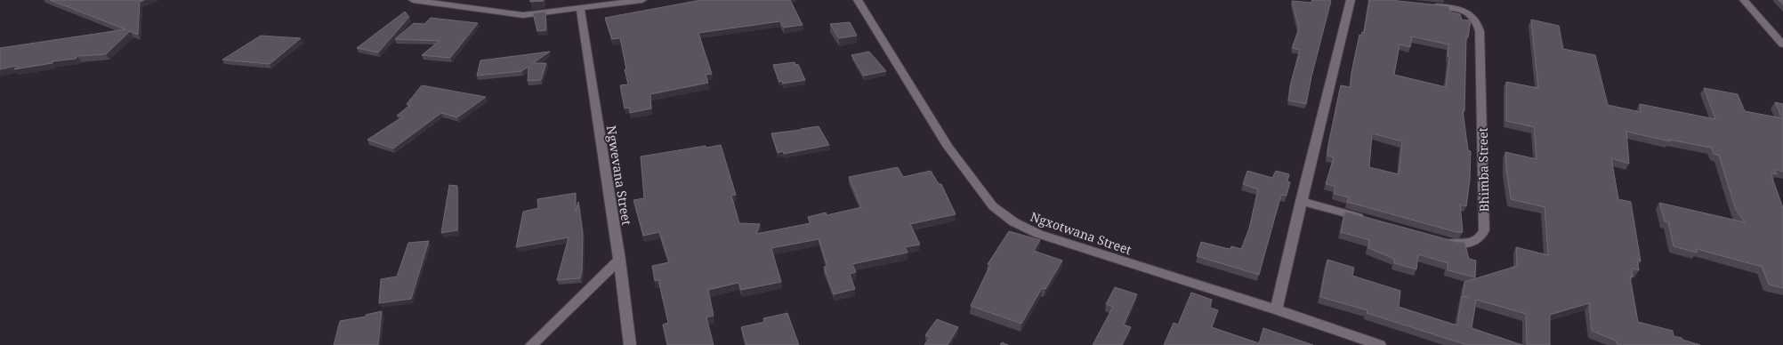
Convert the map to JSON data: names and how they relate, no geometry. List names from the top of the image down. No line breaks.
{"streets":{"street":["Bhimba Street","Ngwevana Street","Ngxotwana Street"]}}
